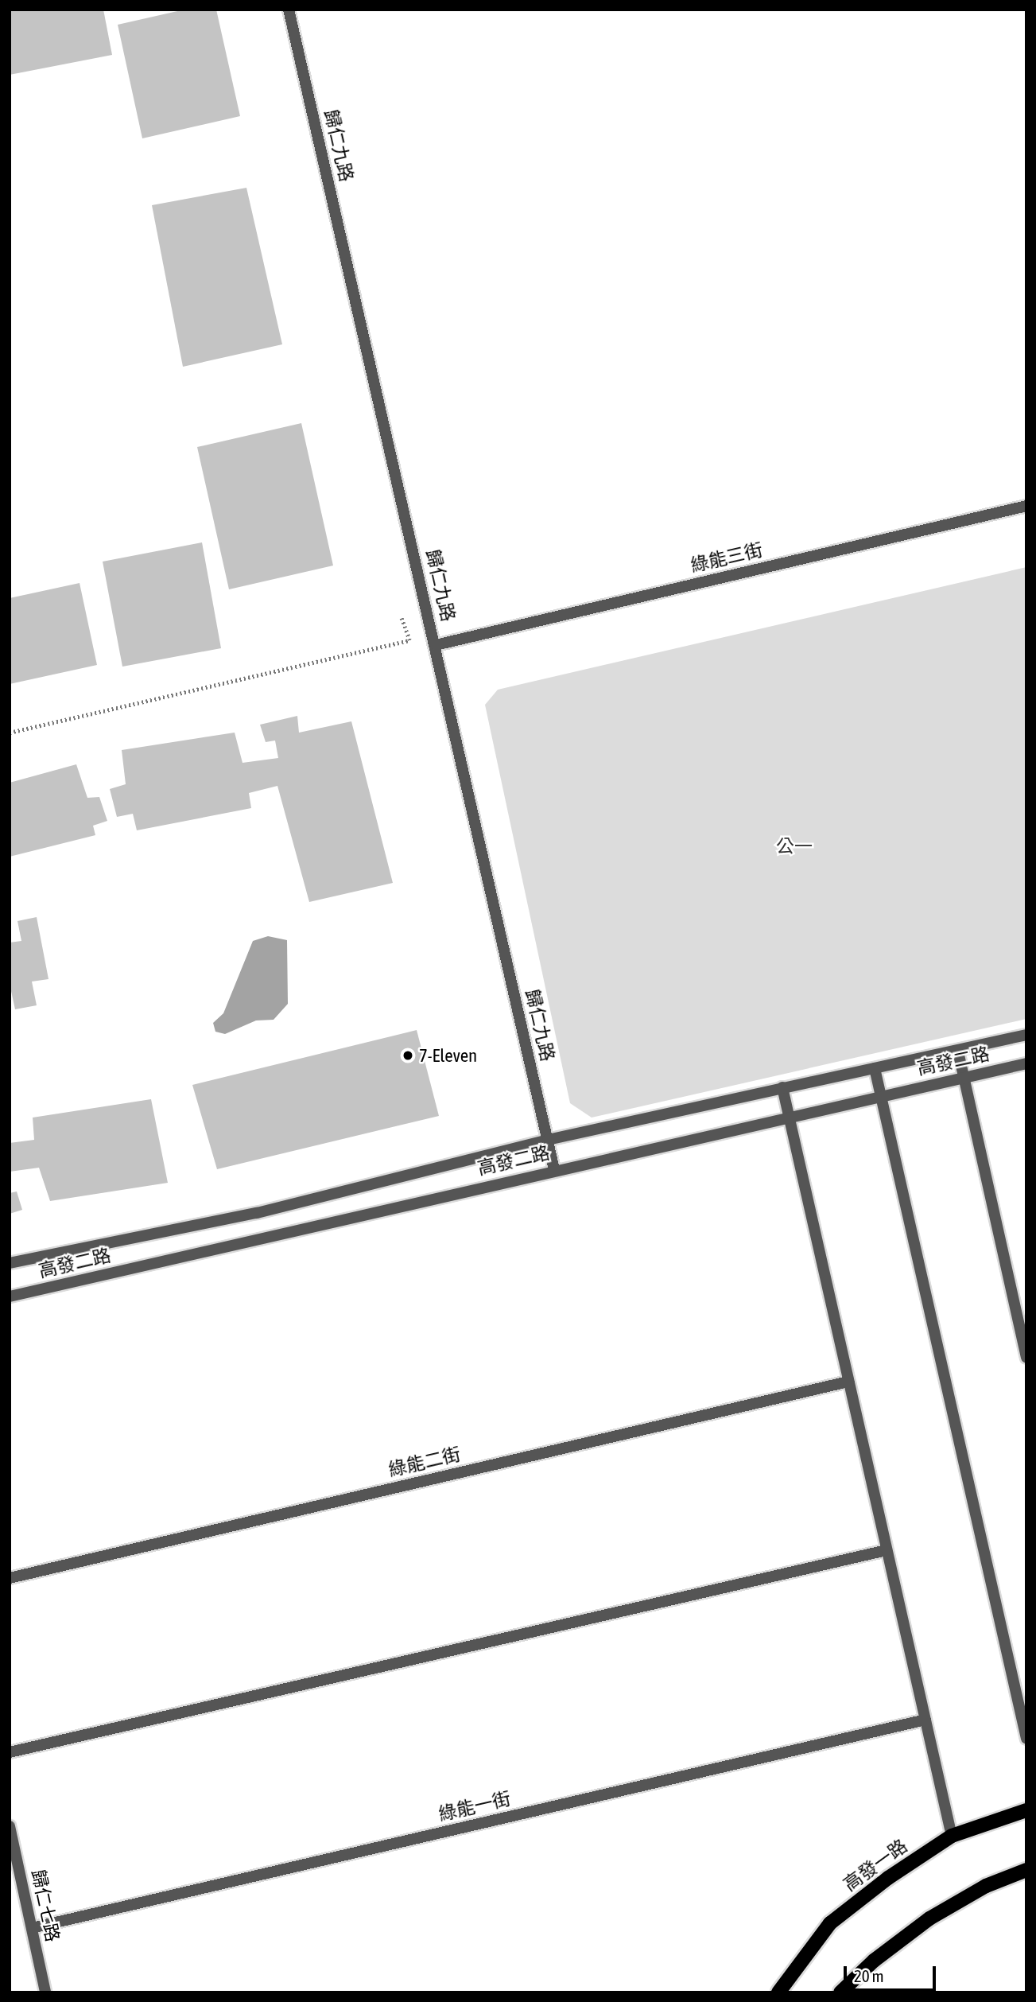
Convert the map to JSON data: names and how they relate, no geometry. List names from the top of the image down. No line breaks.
{"streets":{"main road":["高發一路"],"street":["歸仁九路","綠能三街","高發二路","綠能二街","綠能一街","歸仁七路"]},"crossings":[["歸仁九路","綠能三街"],["歸仁九路","高發二路"],["綠能一街","歸仁七路"]],"parks":["公一"],"places":["7-Eleven"],"scale_bar":"20 m"}
